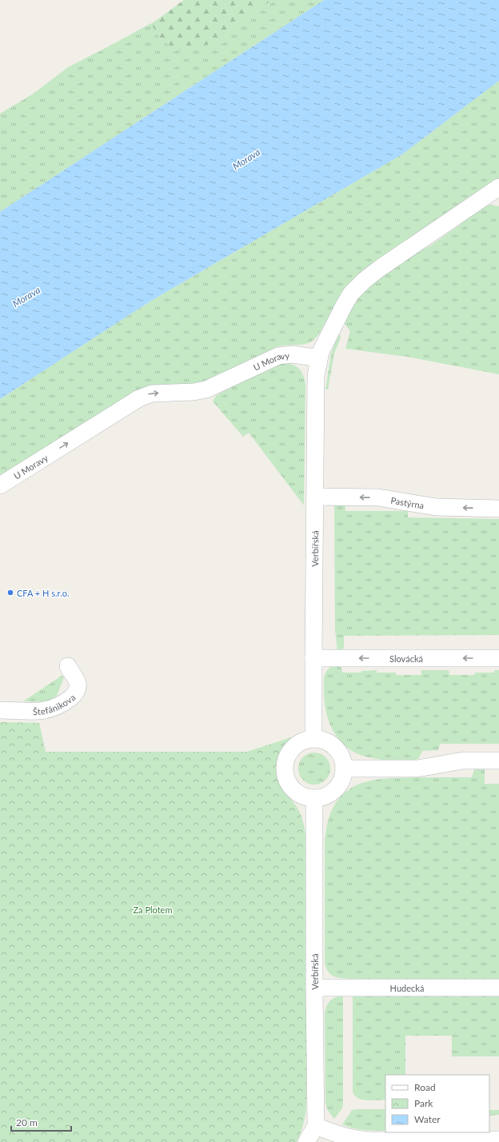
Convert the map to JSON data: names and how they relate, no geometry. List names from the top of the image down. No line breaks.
{"streets":{"street":["U Moravy","Pastýrna","Verbířská","Slovácká","Štefánikova","Hudecká"]},"crossings":[["U Moravy","Verbířská"],["Pastýrna","Verbířská"],["Verbířská","Slovácká"],["Verbířská","Hudecká"]],"one_way":["U Moravy","Pastýrna"],"water":["Morava"],"parks":["Za Plotem"],"places":["CFA + H s.r.o."],"legend":["Road","Park","Water"],"scale_bar":"20 m"}
